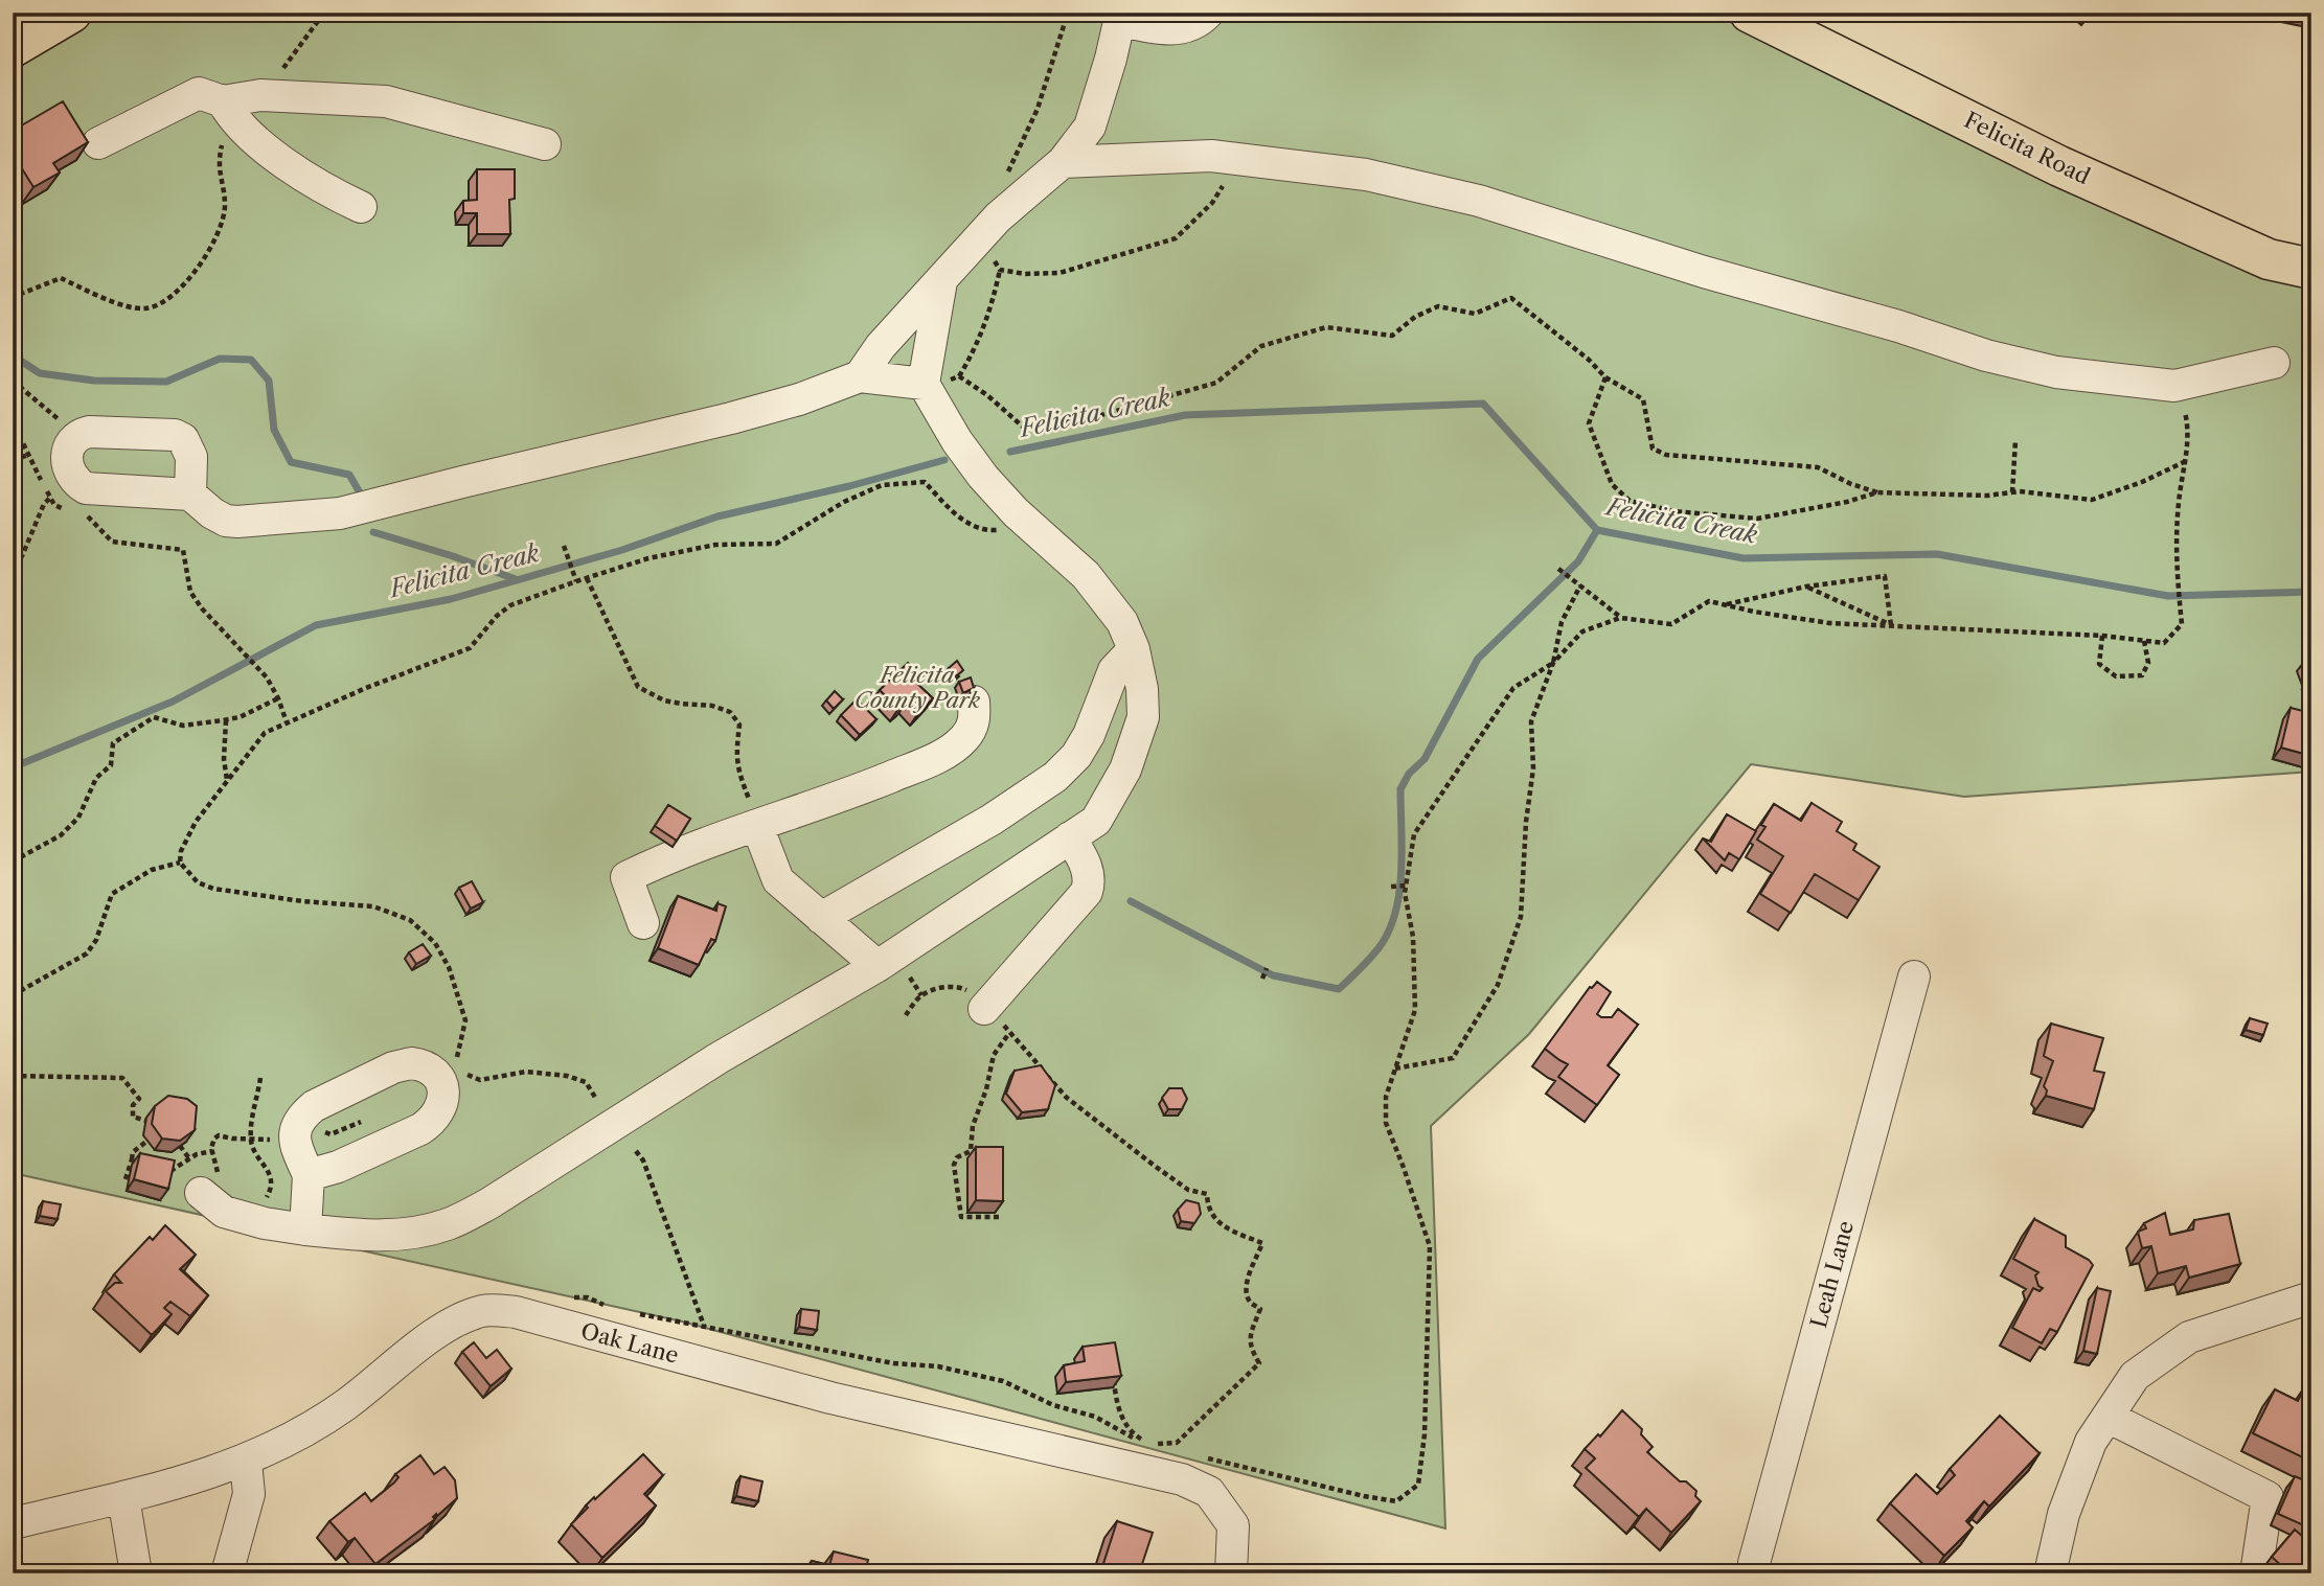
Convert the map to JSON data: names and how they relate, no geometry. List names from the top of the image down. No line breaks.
{"streets":{"main road":["Felicita Road"],"street":["Leah Lane","Oak Lane"]},"water":["Felicita Creak"],"parks":["Felicita County Park"]}
